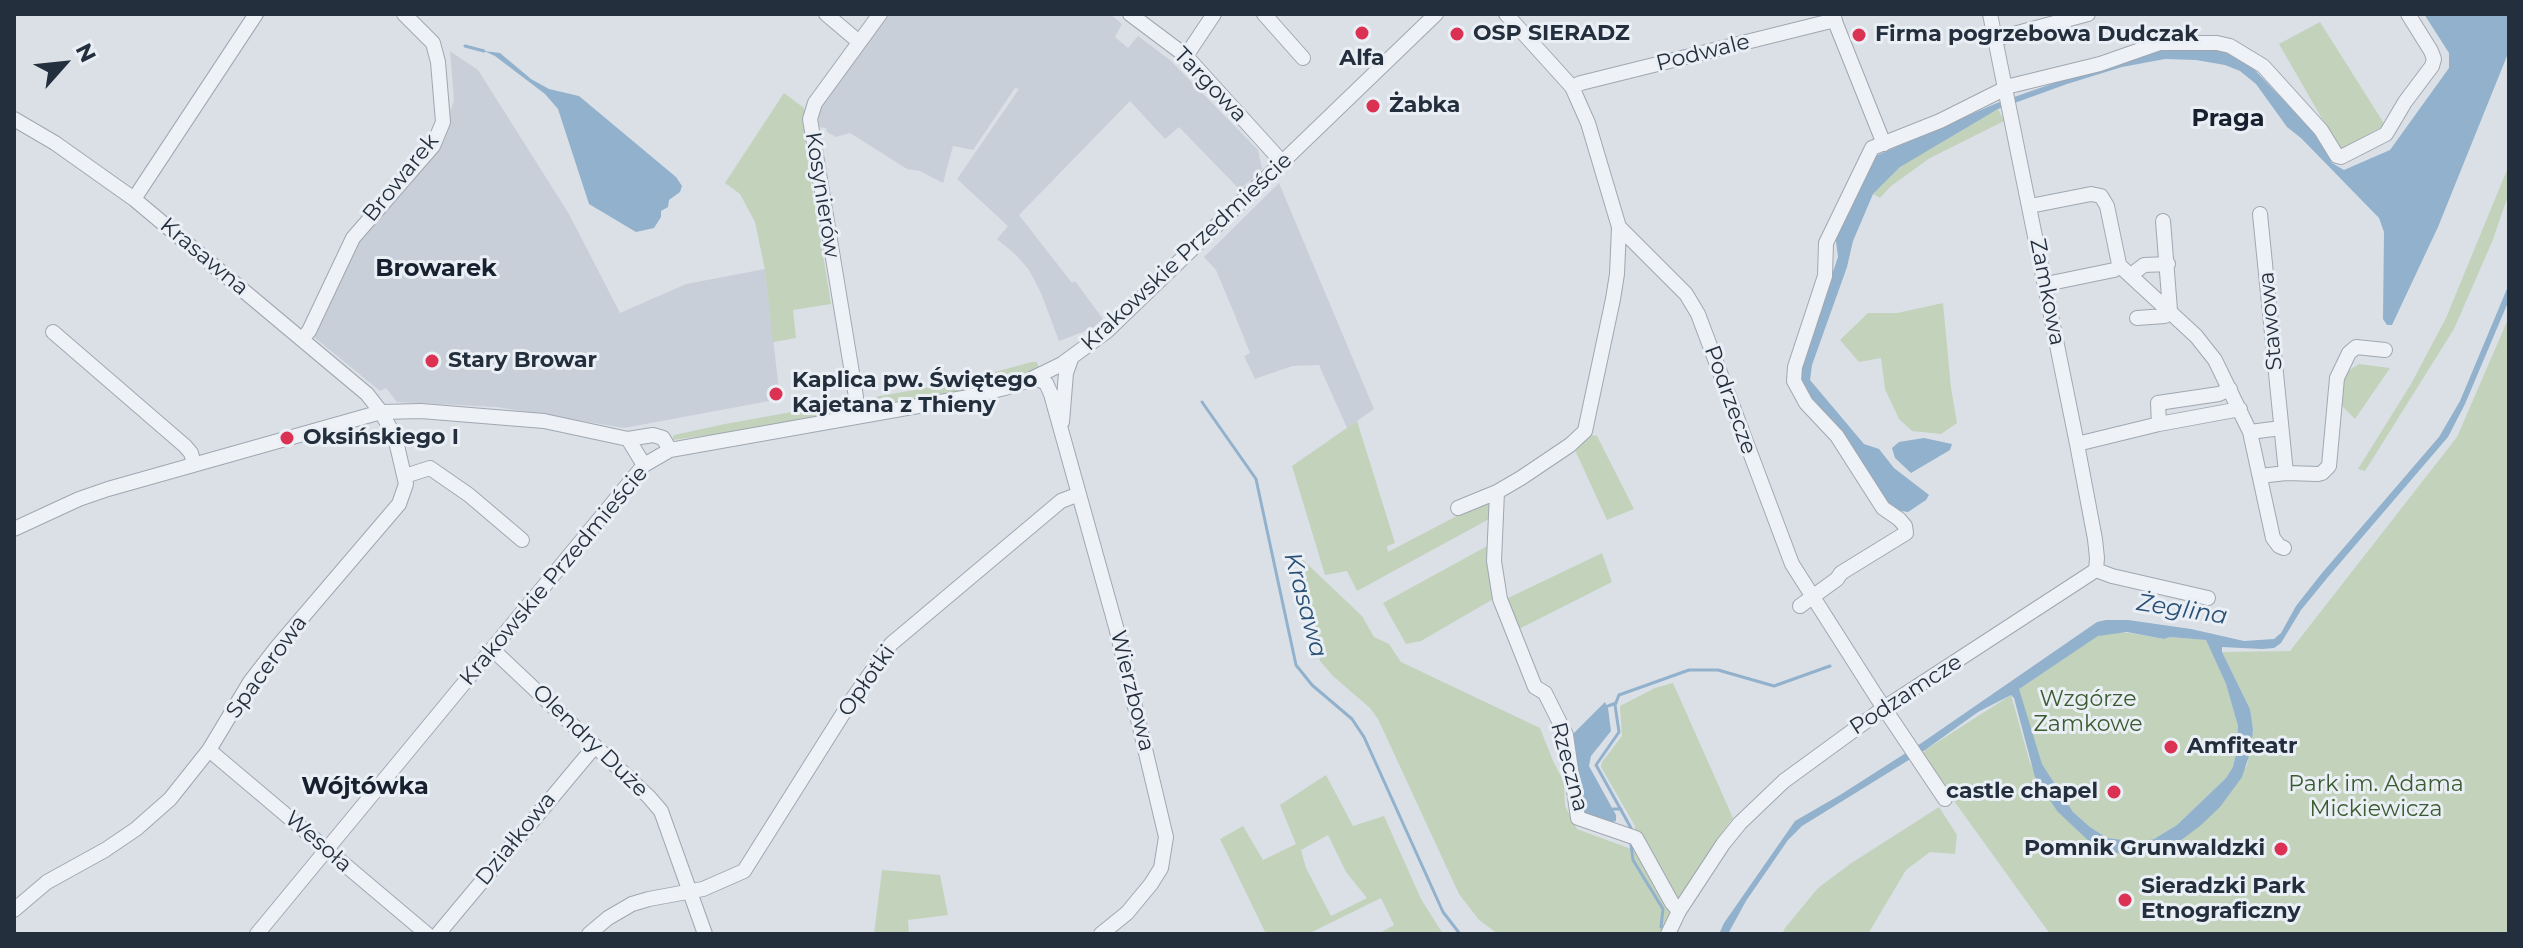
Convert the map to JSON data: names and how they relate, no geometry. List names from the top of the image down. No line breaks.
{"streets":{"street":["Podwale","Targowa","Browarek","Kosynierów","Krakowskie Przedmieście","Krasawna","Zamkowa","Stawowa","Podrzecze","Spacerowa","Opłotki","Wierzbowa","Podzamcze","Olendry Duże","Rzeczna","Działkowa","Wesoła"]},"crossings":[["Podwale","Podrzecze"],["Targowa","Krakowskie Przedmieście"],["Browarek","Krasawna"],["Krakowskie Przedmieście","Wierzbowa"],["Krakowskie Przedmieście","Olendry Duże"],["Krakowskie Przedmieście","Wesoła"],["Zamkowa","Podzamcze"],["Podrzecze","Podzamcze"],["Spacerowa","Wesoła"],["Opłotki","Wierzbowa"],["Opłotki","Olendry Duże"],["Podzamcze","Rzeczna"],["Olendry Duże","Działkowa"]],"districts":["Praga","Browarek","Wójtówka"],"water":["Krasawa","Żeglina"],"parks":["Wzgórze Zamkowe","Park im. Adama Mickiewicza"],"places":["Alfa","OSP SIERADZ","Firma pogrzebowa Dudczak","Żabka","Stary Browar","Kaplica pw. Świętego Kajetana z Thieny","Oksińskiego I","Amfiteatr","castle chapel","Pomnik Grunwaldzki","Sieradzki Park Etnograficzny"],"north":"top right"}
